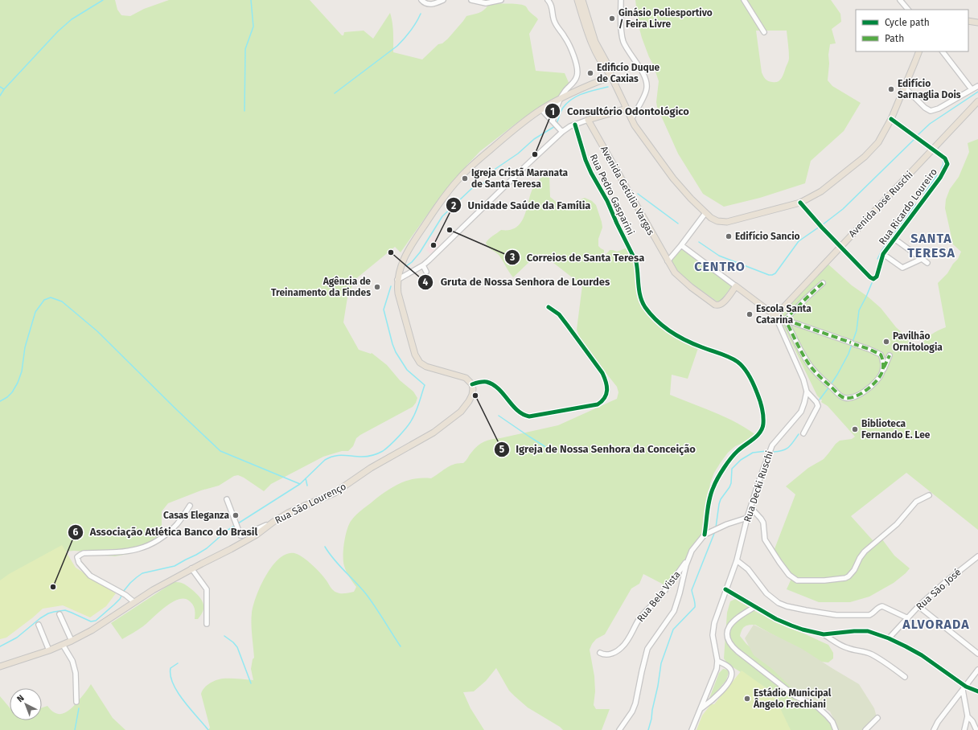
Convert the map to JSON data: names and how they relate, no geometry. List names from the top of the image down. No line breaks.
{"streets":{"main road":["Avenida Getúlio Vargas","Avenida José Ruschi","Rua São Lourenço"],"street":["Rua Pedro Gasparini","Rua Ricardo Loureiro","Rua Decki Ruschi","Rua São José","Rua Bela Vista"]},"crossings":[["Avenida José Ruschi","Rua Ricardo Loureiro"]],"districts":["SANTA TERESA","CENTRO","ALVORADA"],"places":["Ginásio Poliesportivo / Feira Livre","Edificío Duque de Caxias","Edifício Sarnaglia Dois","Consultório Odontológico","Igreja Cristã Maranata de Santa Teresa","Correios de Santa Teresa","Edifício Sancio","Unidade Saúde da Família","Gruta de Nossa Senhora de Lourdes","Agência de Treinamento da Findes","Escola Santa Catarina","Pavilhão Ornitologia","Igreja de Nossa Senhora da Conceição","Biblioteca Fernando E. Lee","Casas Eleganza","Associação Atlética Banco do Brasil","Estádio Municipal Ângelo Frechiani"],"legend":["Cycle path","Path"],"north":"top left"}
